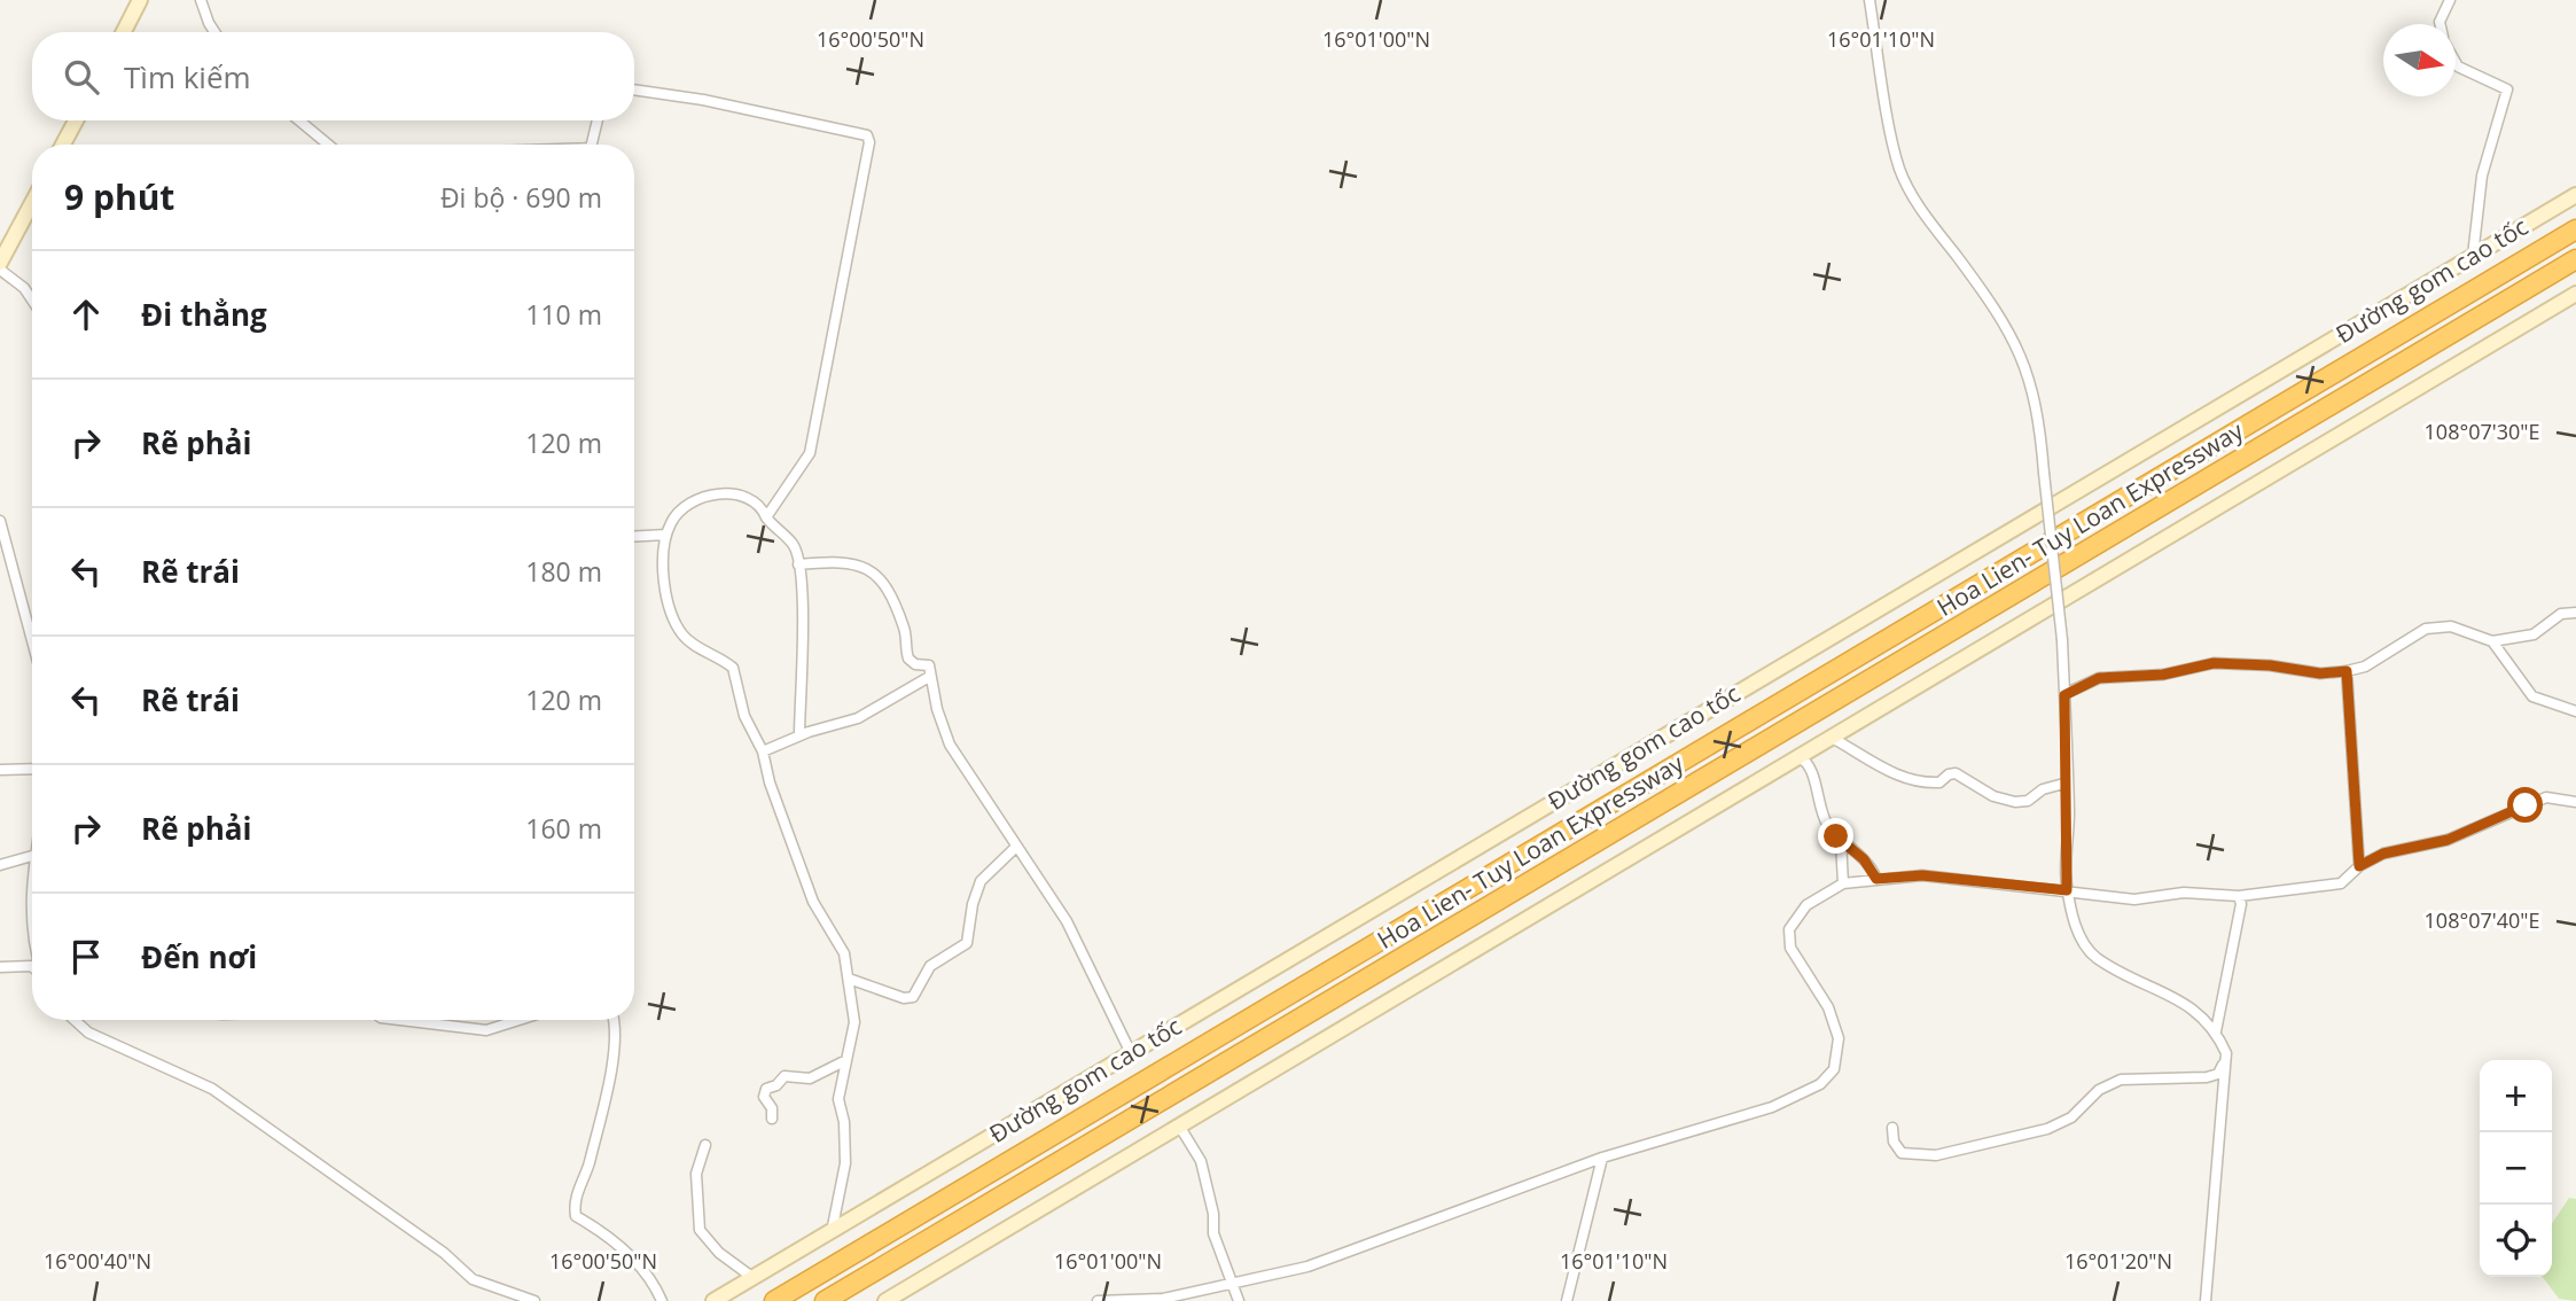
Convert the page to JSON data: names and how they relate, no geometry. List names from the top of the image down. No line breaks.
{"streets":{"highway":["Hoa Lien- Tuy Loan Expressway"],"main road":["Đường gom cao tốc"]},"north":"right","page":{"search":"Tìm kiếm","heading":["9 phút","Đi bộ · 690 m"],"list":[["Đi thẳng","110 m"],["Rẽ phải","120 m"],["Rẽ trái","180 m"],["Rẽ trái","120 m"],["Rẽ phải","160 m"],"Đến nơi"],"map_buttons":["+","−"]},"coordinates":["16°00'50\"N","16°01'00\"N","16°01'10\"N","108°07'30\"E","108°07'40\"E","16°00'40\"N","16°01'20\"N"]}
